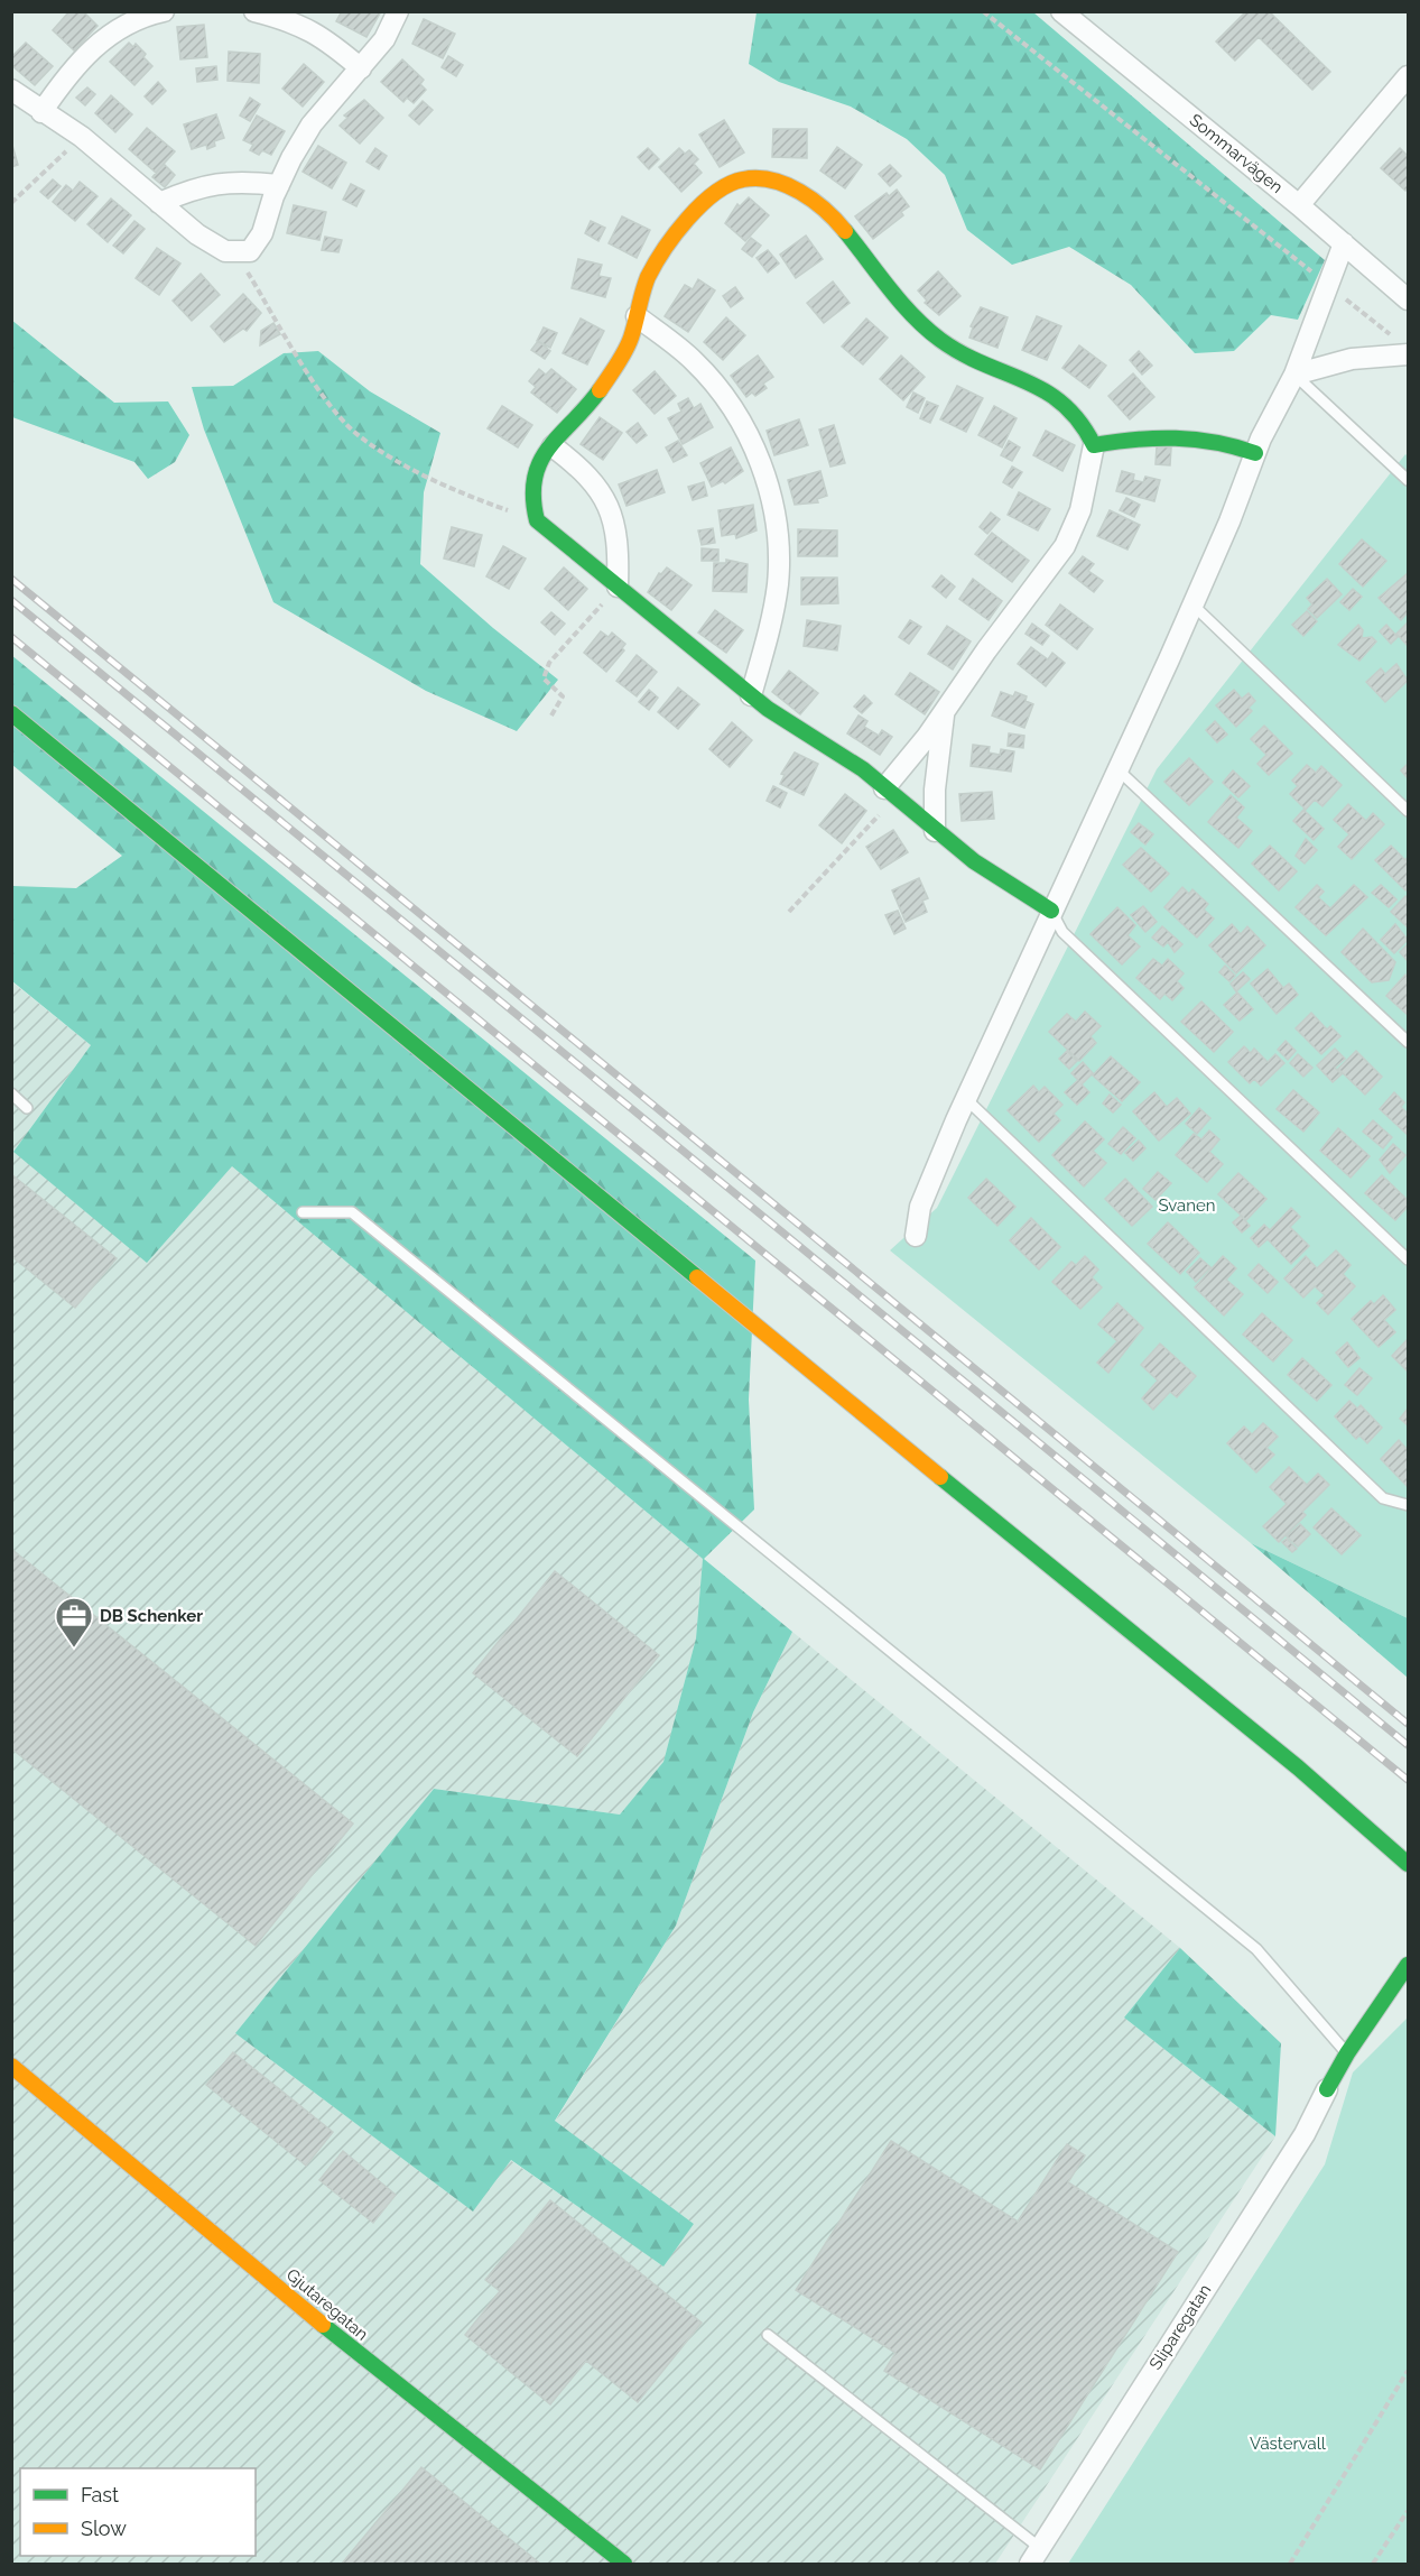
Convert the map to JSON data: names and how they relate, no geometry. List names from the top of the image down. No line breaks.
{"streets":{"street":["Sommarvägen","Gjutaregatan","Sliparegatan"]},"parks":["Svanen","Västervall"],"places":{"office":["DB Schenker"]},"legend":["Fast","Slow"]}
